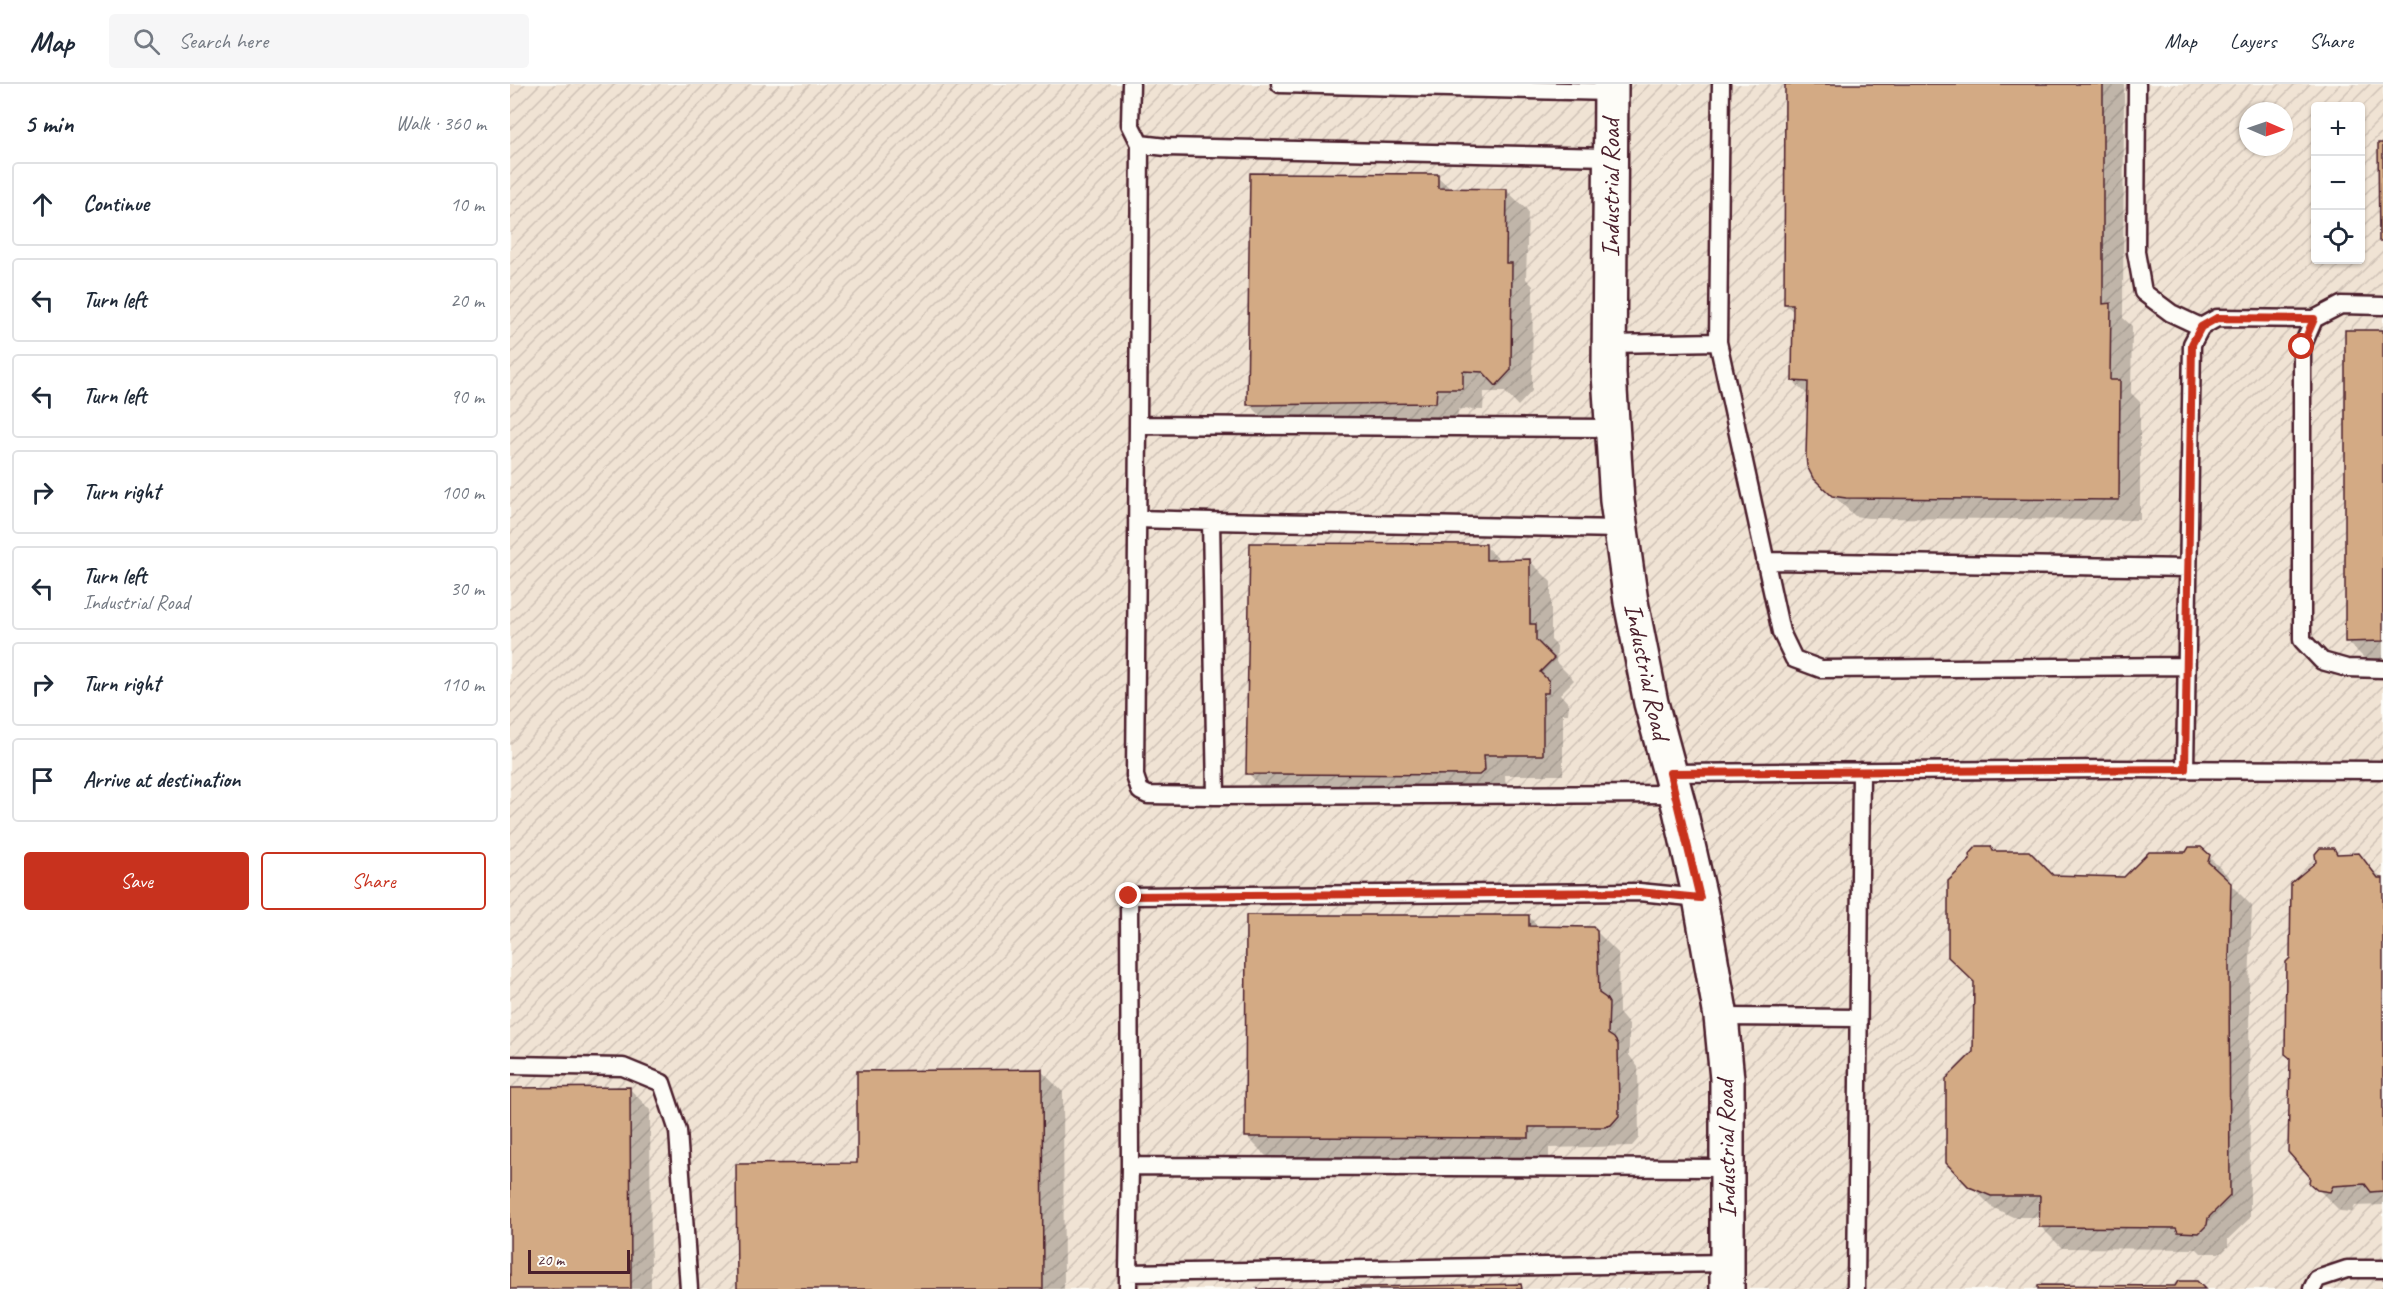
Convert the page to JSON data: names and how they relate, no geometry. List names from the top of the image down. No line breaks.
{"streets":{"street":["Industrial Road"]},"scale_bar":"20 m","north":"right","page":{"header":"Map","search":"Search here","nav":["Map","Layers","Share"],"heading":["5 min","Walk · 360 m"],"map_buttons":["+","−"],"list":[["Continue","10 m"],["Turn left","20 m"],["Turn left","90 m"],["Turn right","100 m"],["Turn left","Industrial Road","30 m"],["Turn right","110 m"],"Arrive at destination"],"buttons":["Save","Share"],"scale":"20 m"}}
